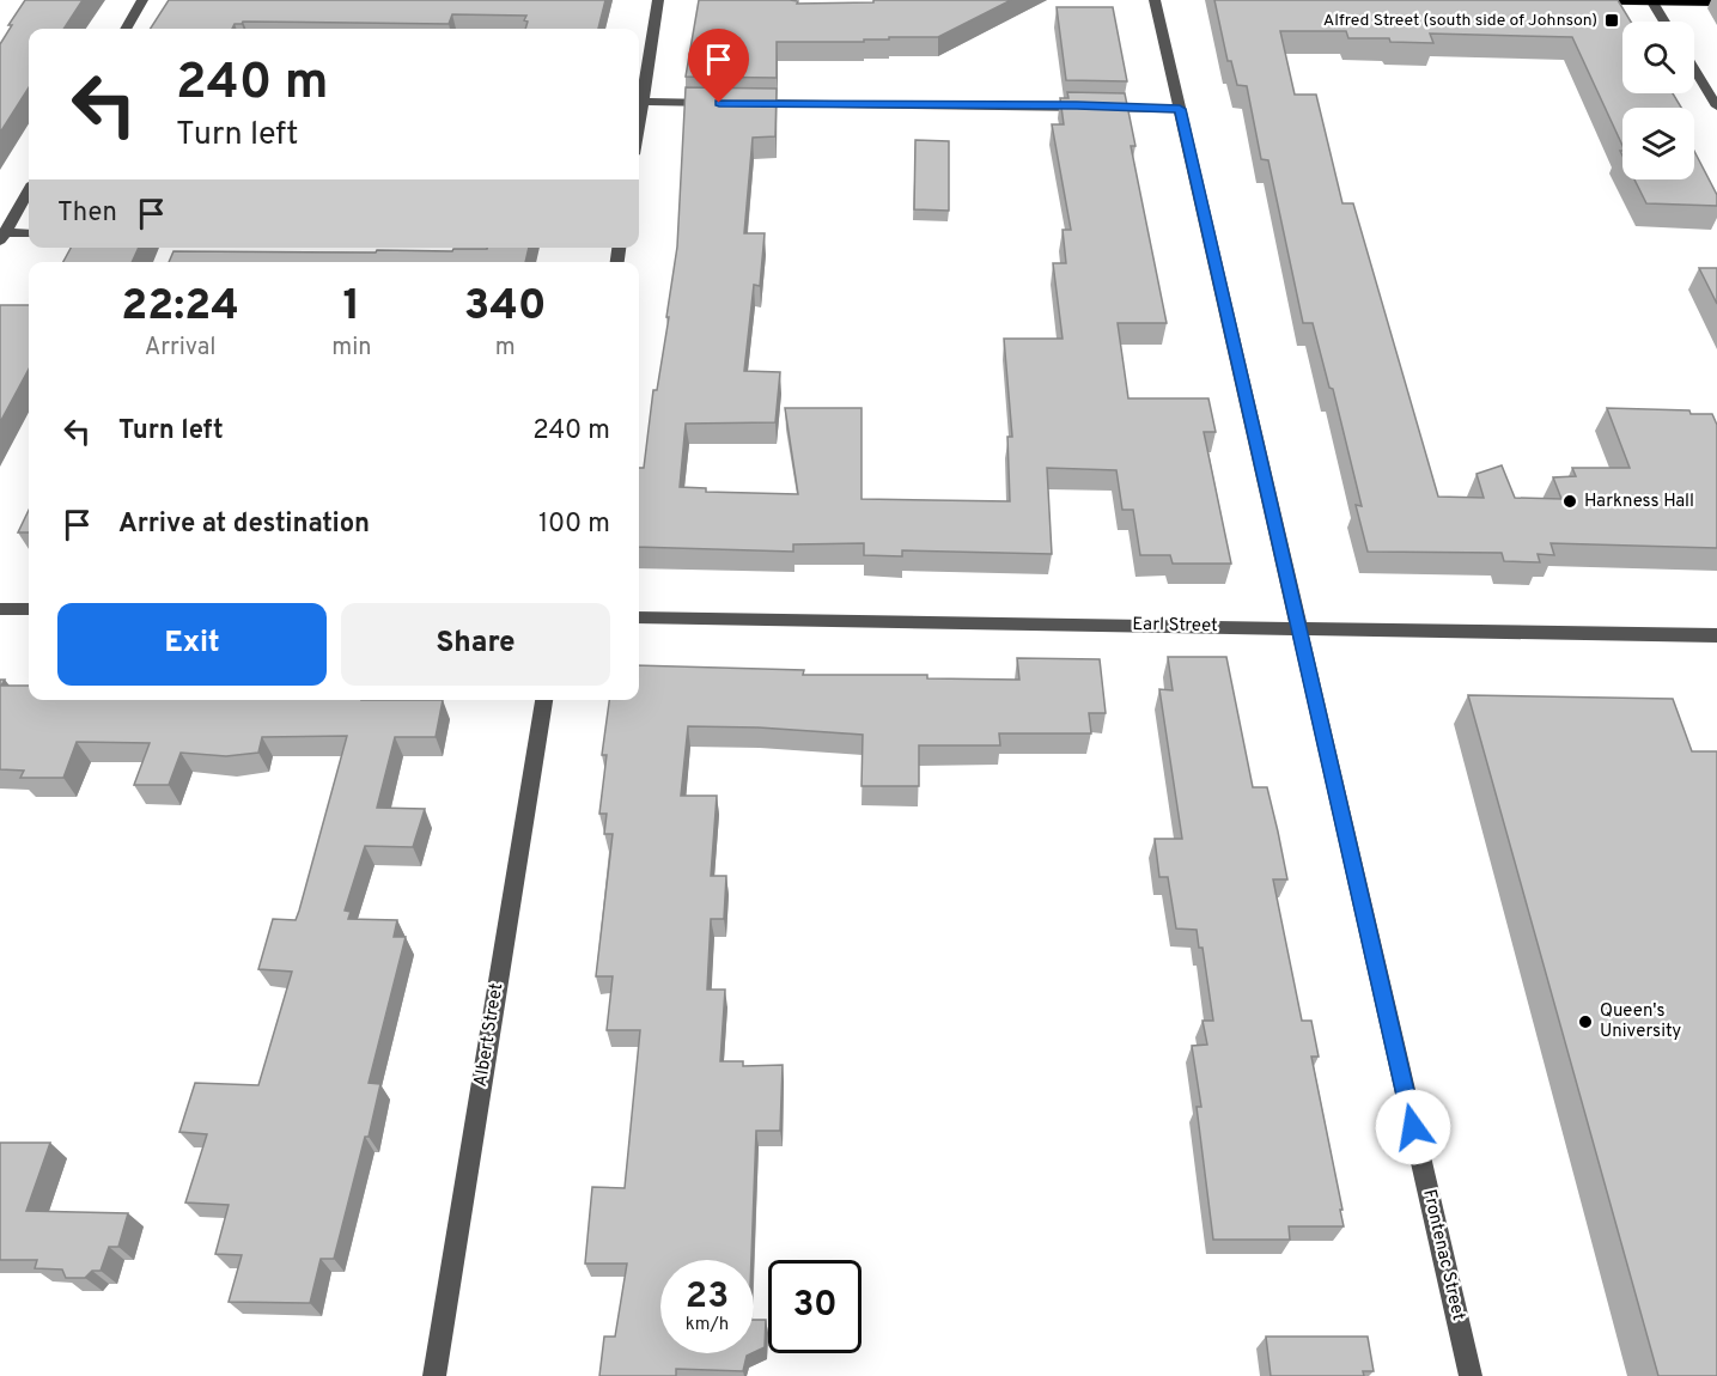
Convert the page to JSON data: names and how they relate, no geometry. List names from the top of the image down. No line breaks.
{"streets":{"street":["Earl Street","Albert Street","Frontenac Street"]},"crossings":[["Earl Street","Frontenac Street"]],"places":{"transit":["Alfred Street (south side of Johnson)"],"other":["Harkness Hall","Queen's University"]},"page":{"turn":["240 m","Turn left"],"then":"Then","eta":["22:24","Arrival","1","min","340","m"],"list":[{"name":"Turn left","value":"240 m"},{"name":"Arrive at destination","value":"100 m"}],"buttons":["Exit","Share"],"speed":"23 km/h","limit":"30"}}
